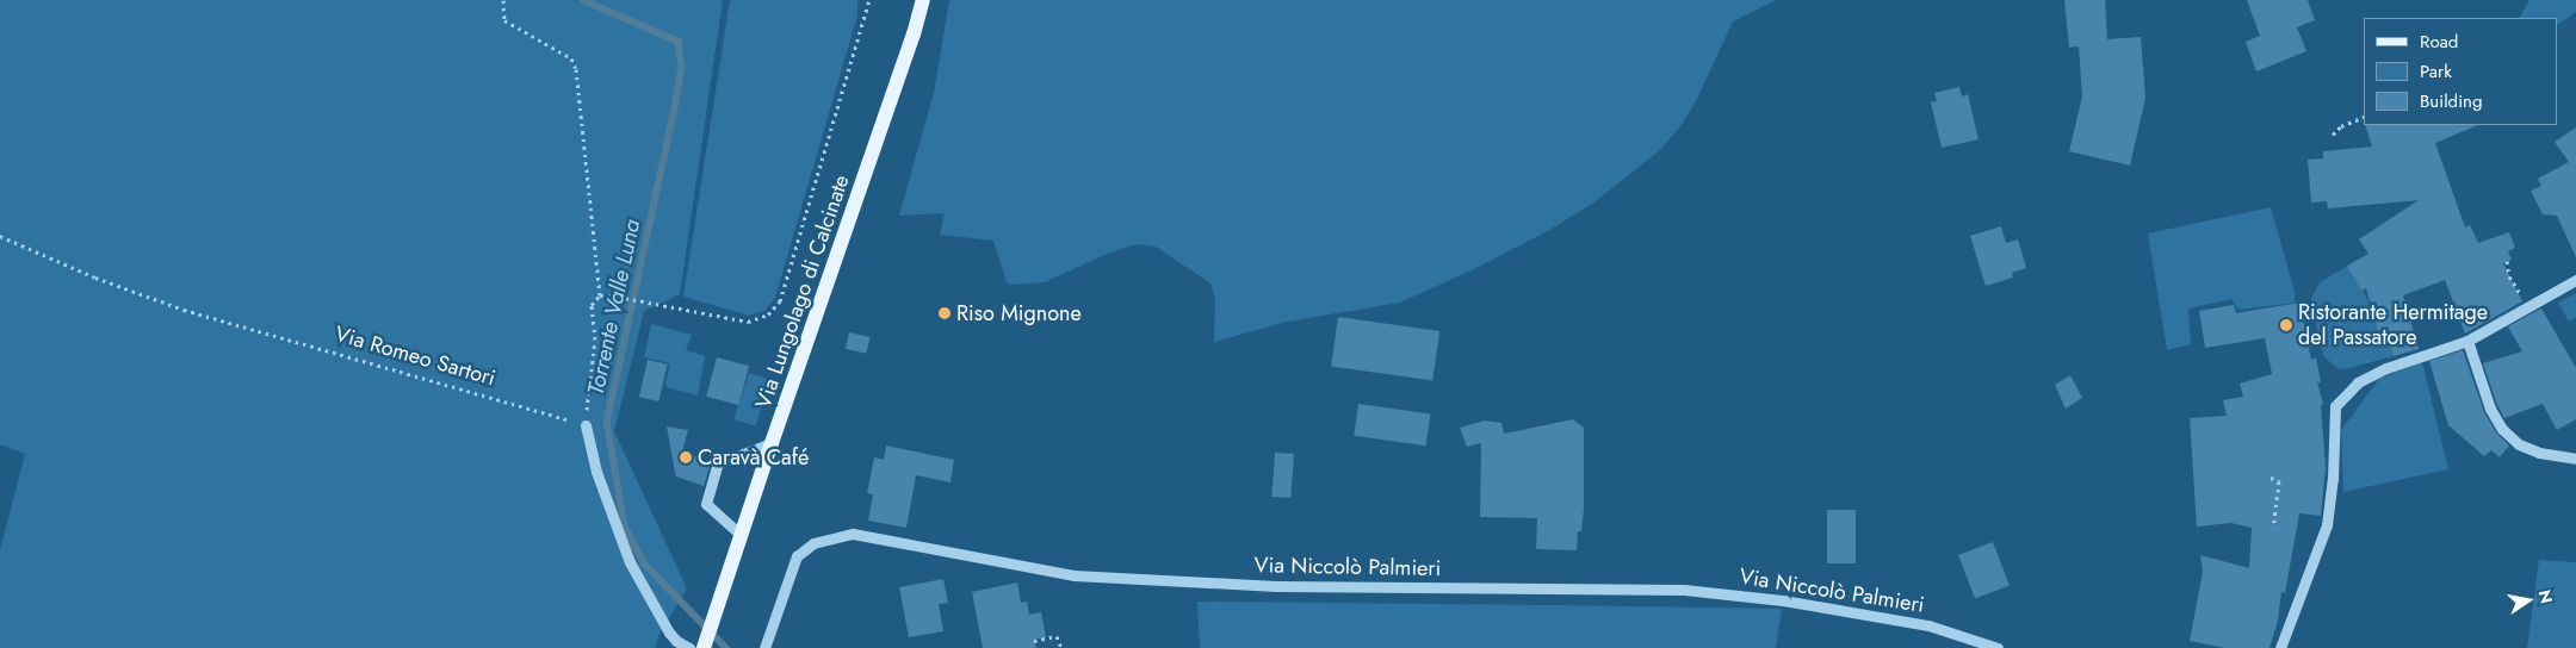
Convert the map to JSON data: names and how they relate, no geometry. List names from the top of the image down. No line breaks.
{"streets":{"main road":["Via Lungolago di Calcinate"],"street":["Via Niccolò Palmieri"],"path":["Via Romeo Sartori"]},"water":["Torrente Valle Luna"],"places":["Riso Mignone","Ristorante Hermitage del Passatore","Caravà Café"],"legend":["Road","Park","Building"],"north":"right"}
